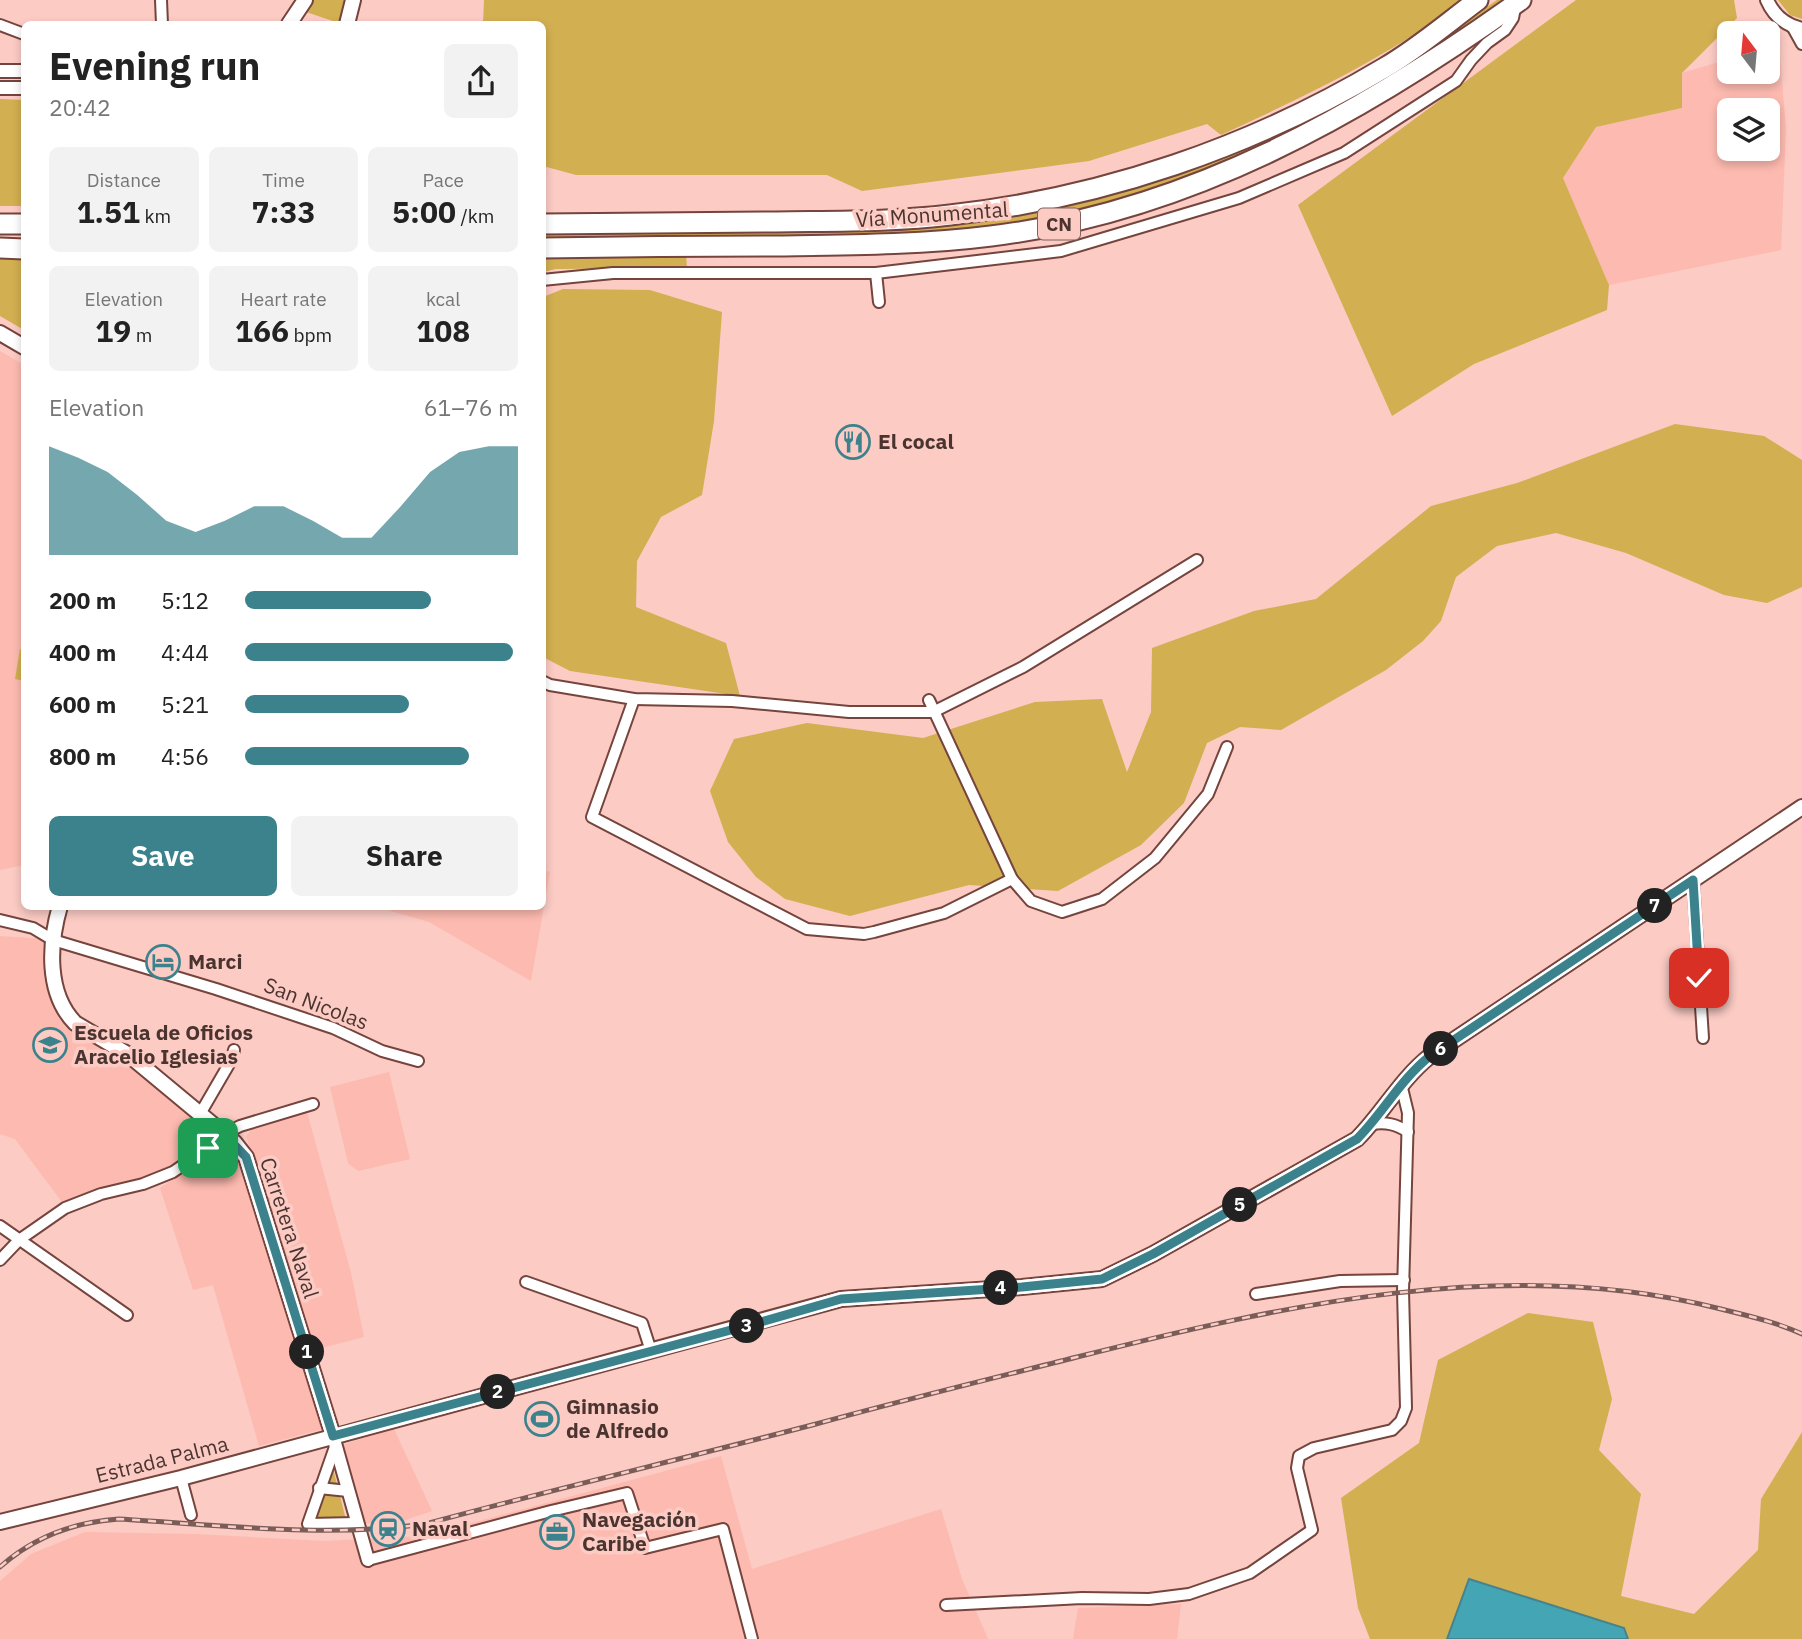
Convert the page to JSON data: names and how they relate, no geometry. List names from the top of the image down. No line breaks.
{"streets":{"highway":["Vía Monumental","CN"],"main road":["Carretera Naval","Estrada Palma"],"street":["San Nicolas"]},"crossings":[["San Nicolas","Carretera Naval"],["Carretera Naval","Estrada Palma"]],"places":{"restaurant":["El cocal"],"hotel":["Marci"],"school or university":["Escuela de Oficios Aracelio Iglesias"],"sports":["Gimnasio de Alfredo"],"station":["Naval"],"office":["Navegación Caribe"]},"north":"top","page":{"heading":["Evening run","20:42"],"stats":[["Distance","1.51 km"],["Time","7:33"],["Pace","5:00 /km"],["Elevation","19 m"],["Heart rate","166 bpm"],["kcal","108"]],"chart":["Elevation","61–76 m"],"list":[{"name":"200 m","note":"5:12"},{"name":"400 m","note":"4:44"},{"name":"600 m","note":"5:21"},{"name":"800 m","note":"4:56"}],"buttons":["Save","Share"],"pins":["7","6","5","4","3","1","2"]}}
